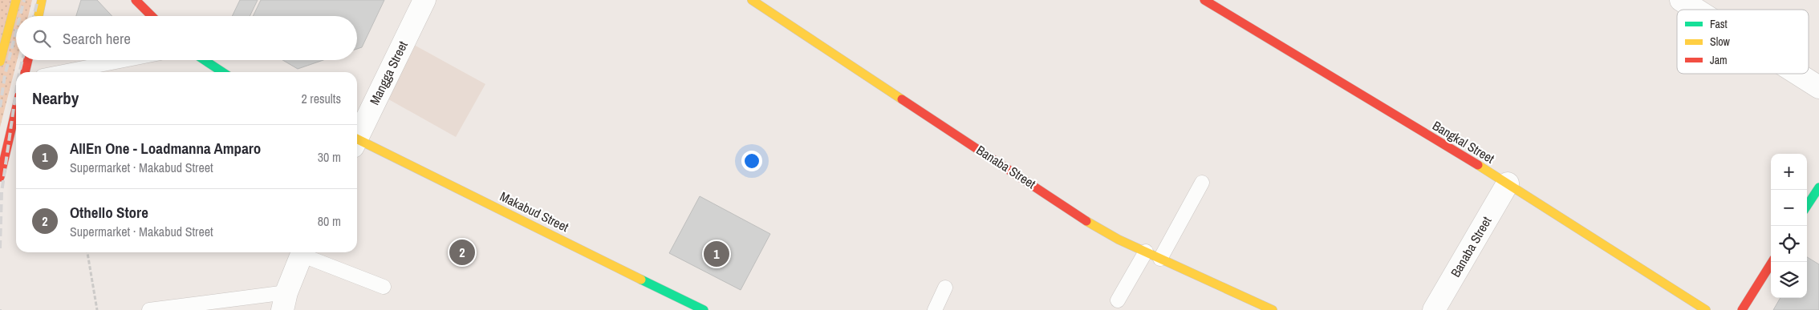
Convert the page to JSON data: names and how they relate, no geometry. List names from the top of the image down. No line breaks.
{"streets":{"street":["Mangga Street","Bangkal Street","Banaba Street","Makabud Street"]},"crossings":[["Bangkal Street","Banaba Street"]],"legend":["Fast","Slow","Jam"],"page":{"search":"Search here","heading":["Nearby","2 results"],"list":[{"mark":"1","name":"AllEn One - Loadmanna Amparo","note":"Supermarket · Makabud Street","value":"30 m"},{"mark":"2","name":"Othello Store","note":"Supermarket · Makabud Street","value":"80 m"}],"map_buttons":["+","−"],"pins":["2","1"]}}
